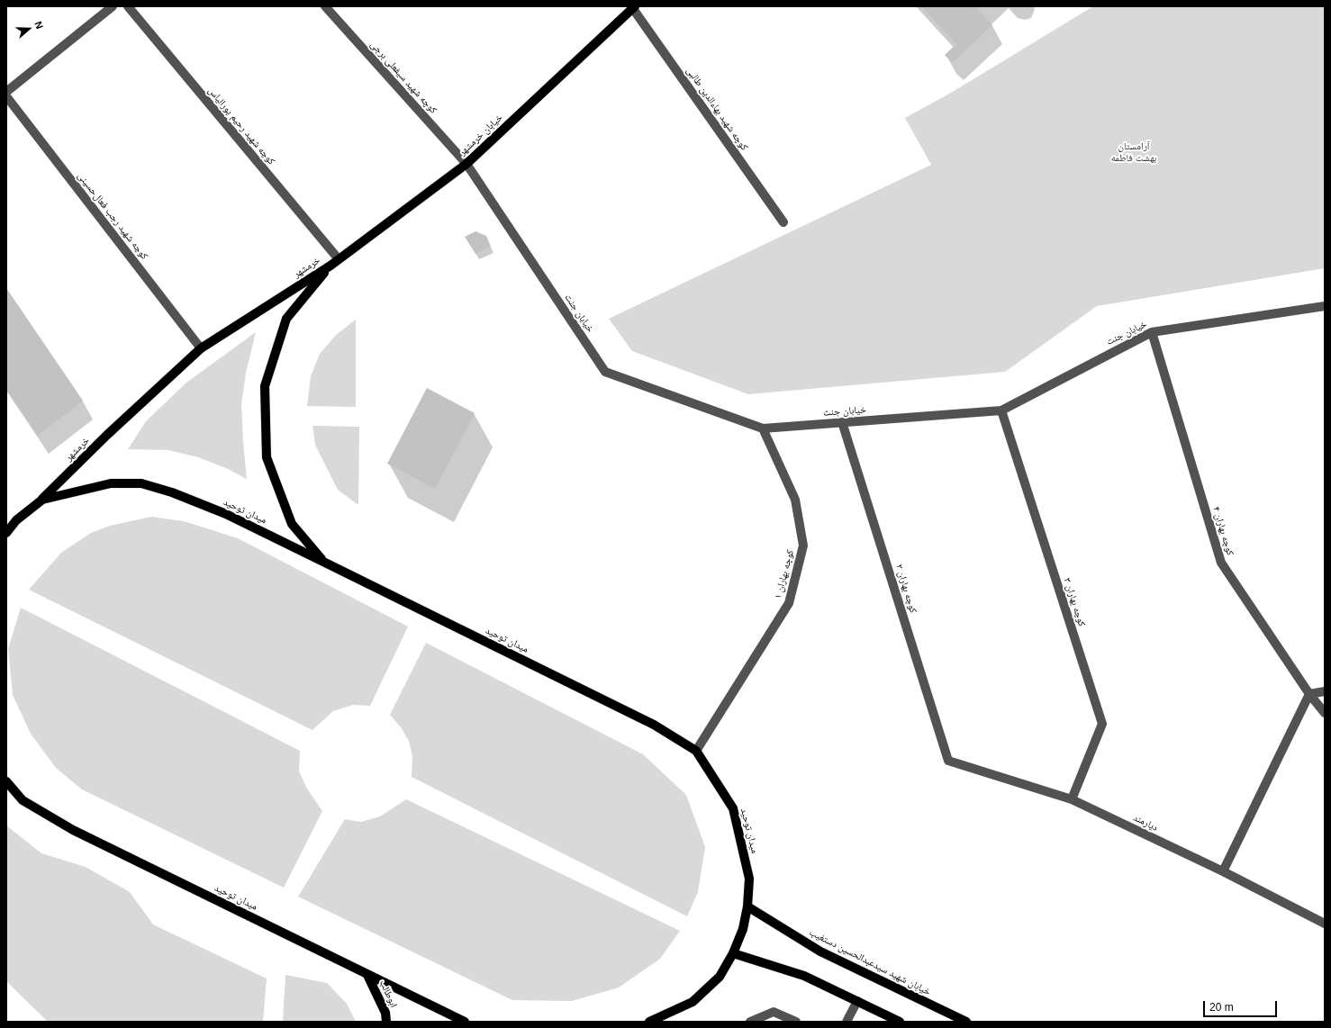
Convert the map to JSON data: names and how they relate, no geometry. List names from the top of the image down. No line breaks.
{"streets":{"main road":["خیابان خرمشهر","خرمشهر","میدان توحید","خیابان شهید سیدعبدالحسین دستغیب","ابوطالب"],"street":["کوچه شهید سیفعلی برجی","کوچه شهید بهاءالدین طالبی","کوچه شهید رحیم پورالیاس","کوچه شهید رجب فعال‌حسینی","خیابان جنت","کوچه بهاران ۴","کوچه بهاران ۱","کوچه بهاران ۲","کوچه بهاران ۳","دیارمند"]},"crossings":[["کوچه شهید سیفعلی برجی","خیابان خرمشهر"],["کوچه شهید سیفعلی برجی","خیابان جنت"],["کوچه شهید بهاءالدین طالبی","خیابان خرمشهر"],["کوچه شهید رحیم پورالیاس","خیابان خرمشهر"],["خیابان خرمشهر","خرمشهر"],["خیابان خرمشهر","خیابان جنت"],["کوچه شهید رجب فعال‌حسینی","خرمشهر"],["خرمشهر","میدان توحید"],["خیابان جنت","کوچه بهاران ۴"],["خیابان جنت","کوچه بهاران ۱"],["خیابان جنت","کوچه بهاران ۲"],["خیابان جنت","کوچه بهاران ۳"],["میدان توحید","کوچه بهاران ۱"],["میدان توحید","خیابان شهید سیدعبدالحسین دستغیب"],["میدان توحید","ابوطالب"],["کوچه بهاران ۲","دیارمند"],["کوچه بهاران ۳","دیارمند"]],"parks":["آرامستان بهشت فاطمه"],"scale_bar":"20 m","north":"right"}
